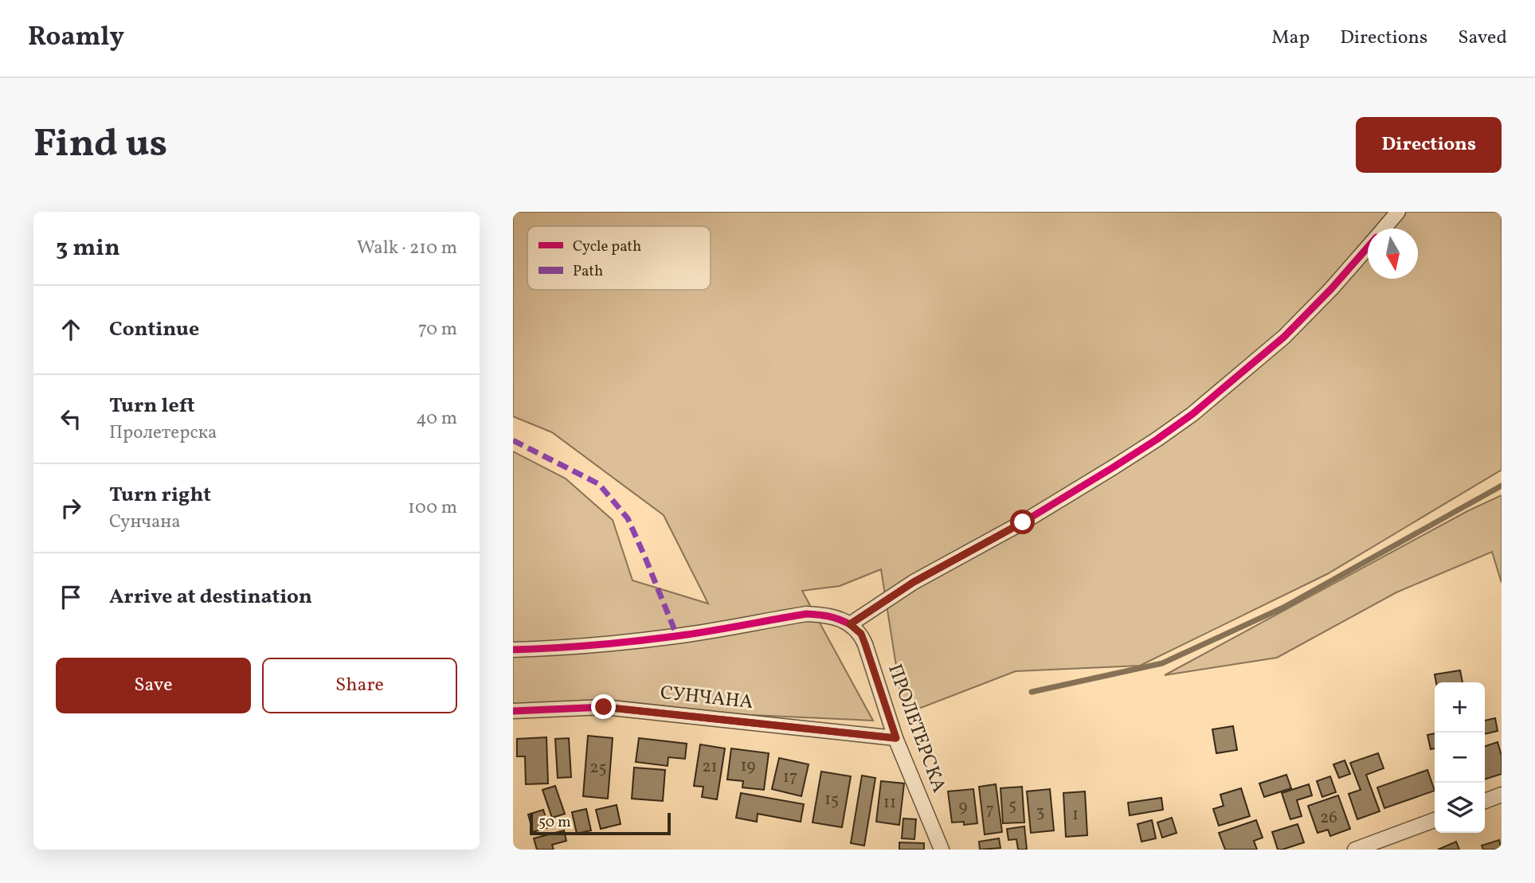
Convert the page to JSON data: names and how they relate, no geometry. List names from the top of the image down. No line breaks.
{"streets":{"street":["СУНЧАНА","ПРОЛЕТЕРСКА"]},"crossings":[["СУНЧАНА","ПРОЛЕТЕРСКА"]],"house_numbers":["19","21","25","17","15","11","5","9","7","3","1","26"],"legend":["Cycle path","Path"],"scale_bar":"50 m","north":"bottom","page":{"header":"Roamly","nav":["Map","Directions","Saved"],"buttons":["Directions",["Save","Share"]],"title":"Find us","heading":["3 min","Walk · 210 m"],"list":[["Continue","70 m"],["Turn left","Пролетерска","40 m"],["Turn right","Сунчана","100 m"],"Arrive at destination"],"map_buttons":["+","−"],"scale":"50 m"}}
